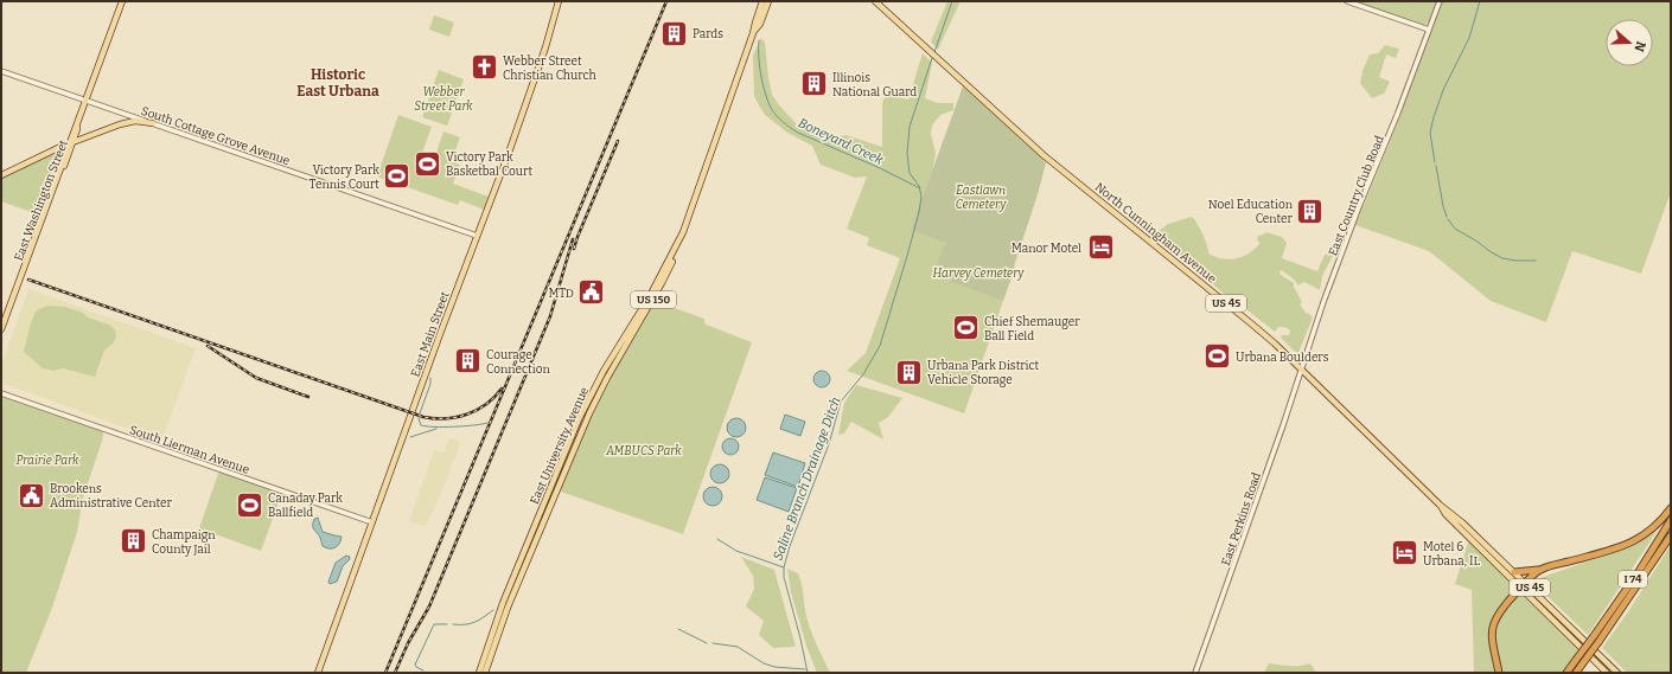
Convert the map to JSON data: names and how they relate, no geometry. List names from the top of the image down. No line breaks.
{"streets":{"highway":["I 74"],"main road":["East Washington Street","North Cunningham Avenue","US 150","US 45","East Main Street","East University Avenue"],"street":["South Cottage Grove Avenue","East Country Club Road","South Lierman Avenue","East Perkins Road"]},"crossings":[["South Cottage Grove Avenue","East Washington Street"],["South Cottage Grove Avenue","East Main Street"],["East Country Club Road","North Cunningham Avenue"],["East Country Club Road","East Perkins Road"],["North Cunningham Avenue","East Perkins Road"],["East Main Street","South Lierman Avenue"]],"districts":["Historic East Urbana"],"water":["Boneyard Creek","Saline Branch Drainage Ditch"],"parks":["Webber Street Park","Eastlawn Cemetery","Harvey Cemetery","AMBUCS Park","Prairie Park"],"places":{"building":["Pards","Illinois National Guard","Noel Education Center","Courage Connection","Urbana Park District Vehicle Storage","Champaign County Jail"],"church":["Webber Street Christian Church"],"sports":["Victory Park Basketbal Court","Victory Park Tennis Court","Chief Shemauger Ball Field","Urbana Boulders","Canaday Park Ballfield"],"hotel":["Manor Motel","Motel 6 Urbana, IL"],"public building":["MTD","Brookens Administrative Center"]},"north":"right"}
